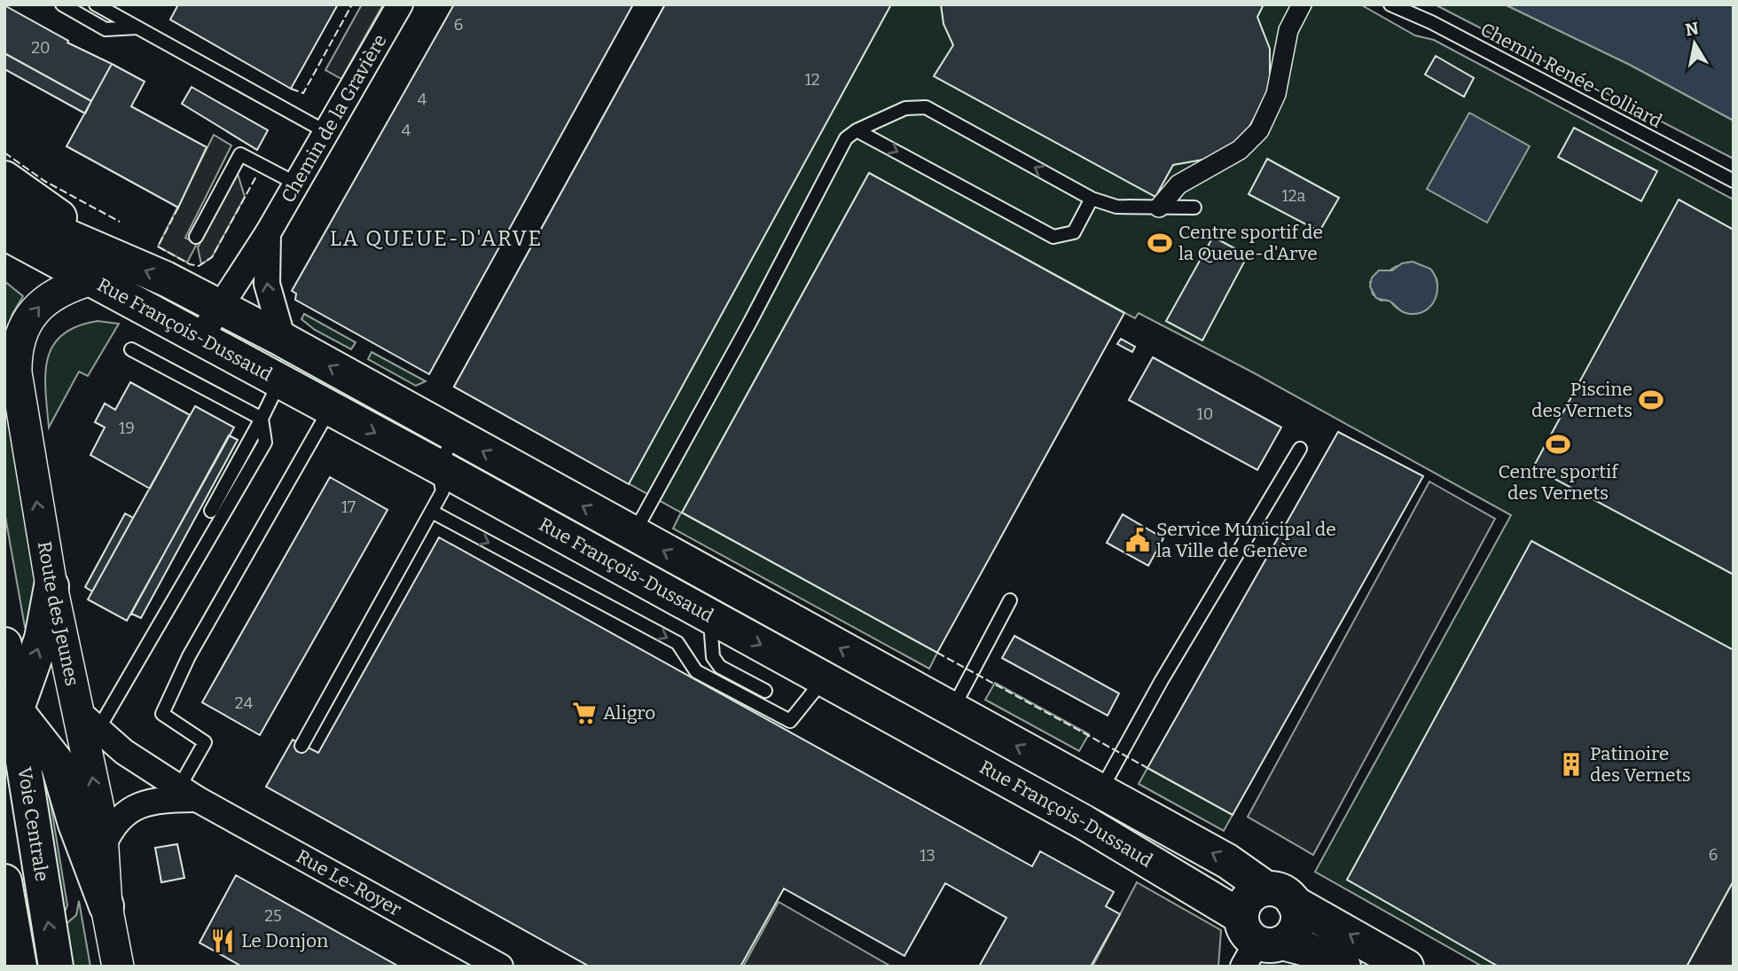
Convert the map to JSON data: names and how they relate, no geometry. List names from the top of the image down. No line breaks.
{"streets":{"main road":["Rue François-Dussaud","Voie Centrale"],"street":["Chemin de la Gravière","Route des Jeunes","Rue Le-Royer"],"lane":["Chemin Renée-Colliard"]},"crossings":[["Chemin de la Gravière","Rue François-Dussaud"],["Rue François-Dussaud","Route des Jeunes"],["Route des Jeunes","Rue Le-Royer"]],"one_way":["Route des Jeunes"],"districts":["LA QUEUE-D'ARVE"],"places":{"sports":["Centre sportif de la Queue-d'Arve","Piscine des Vernets","Centre sportif des Vernets"],"public building":["Service Municipal de la Ville de Genève"],"supermarket":["Aligro"],"building":["Patinoire des Vernets"],"restaurant":["Le Donjon"]},"house_numbers":["6","20","12","4","4","12a","10","19","17","24","6","13","25"],"north":"top"}
